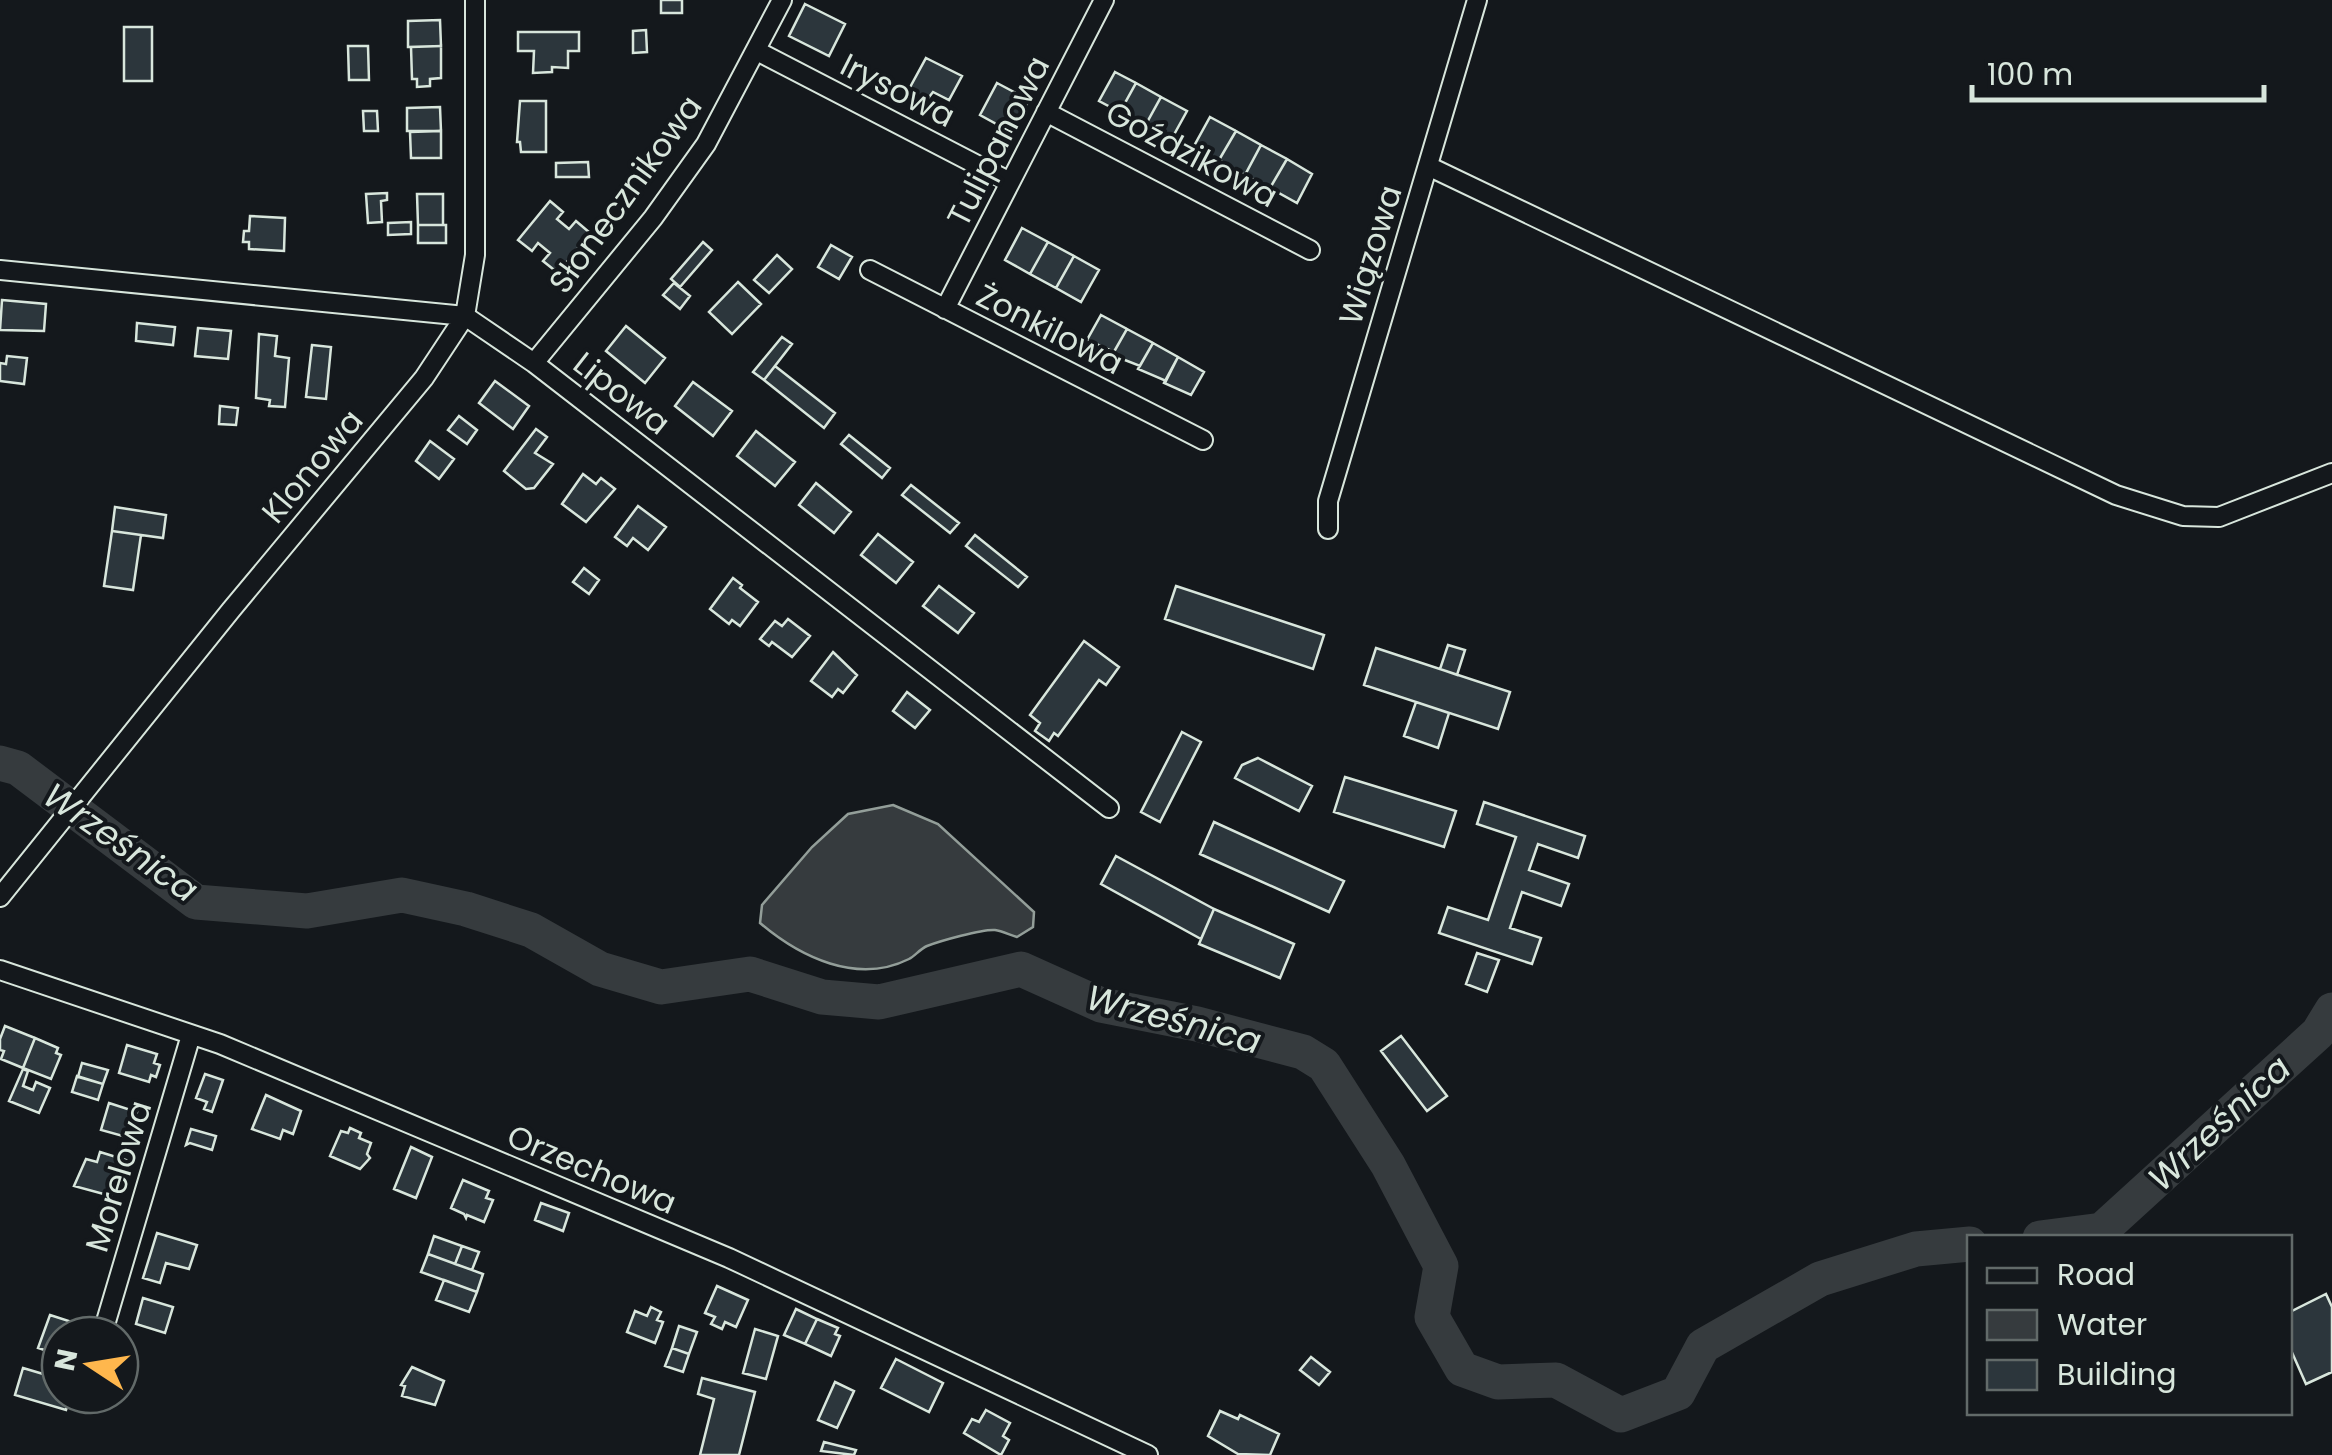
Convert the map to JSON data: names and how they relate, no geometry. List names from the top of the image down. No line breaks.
{"streets":{"street":["Irysowa","Tulipanowa","Goździkowa","Słonecznikowa","Wiązowa","Żonkilowa","Lipowa","Klonowa","Orzechowa","Morelowa"]},"crossings":[["Irysowa","Tulipanowa"],["Irysowa","Słonecznikowa"],["Tulipanowa","Goździkowa"],["Tulipanowa","Żonkilowa"],["Słonecznikowa","Lipowa"],["Lipowa","Klonowa"],["Orzechowa","Morelowa"]],"water":["Wrześnica"],"legend":["Road","Water","Building"],"scale_bar":"100 m","north":"left"}
